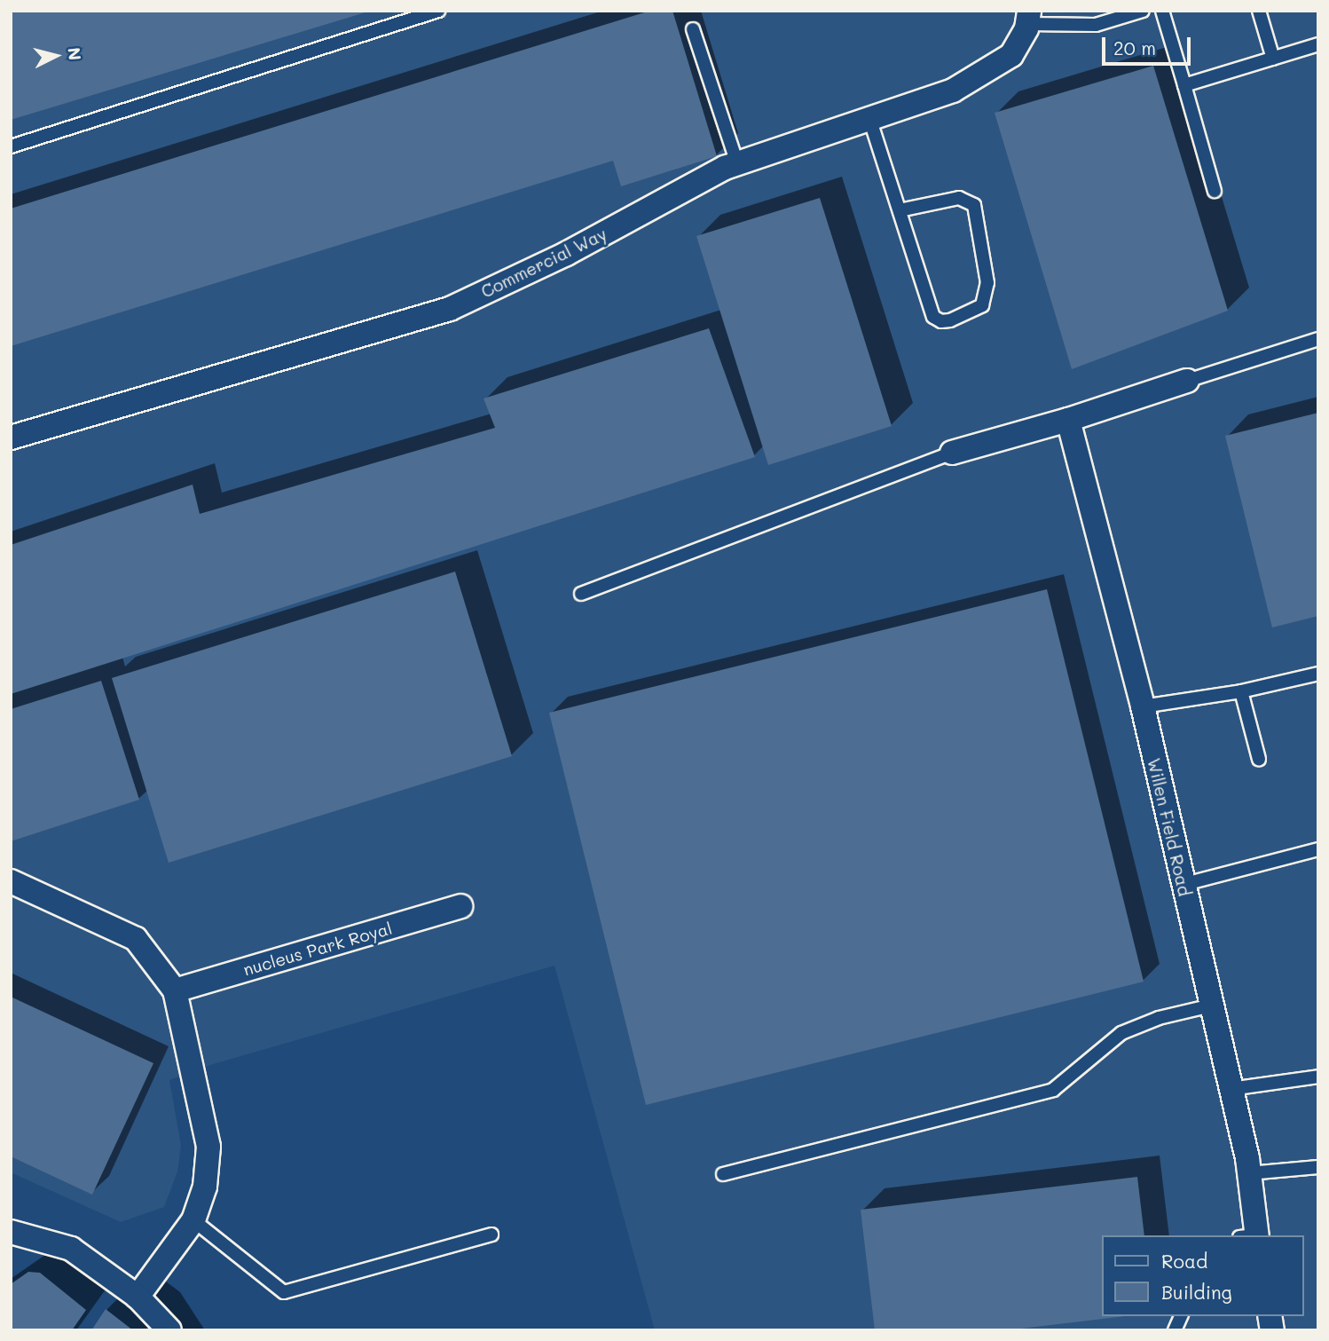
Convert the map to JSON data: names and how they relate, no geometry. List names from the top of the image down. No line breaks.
{"streets":{"street":["Commercial Way","Willen Field Road","nucleus Park Royal"]},"legend":["Road","Building"],"scale_bar":"20 m","north":"right"}
